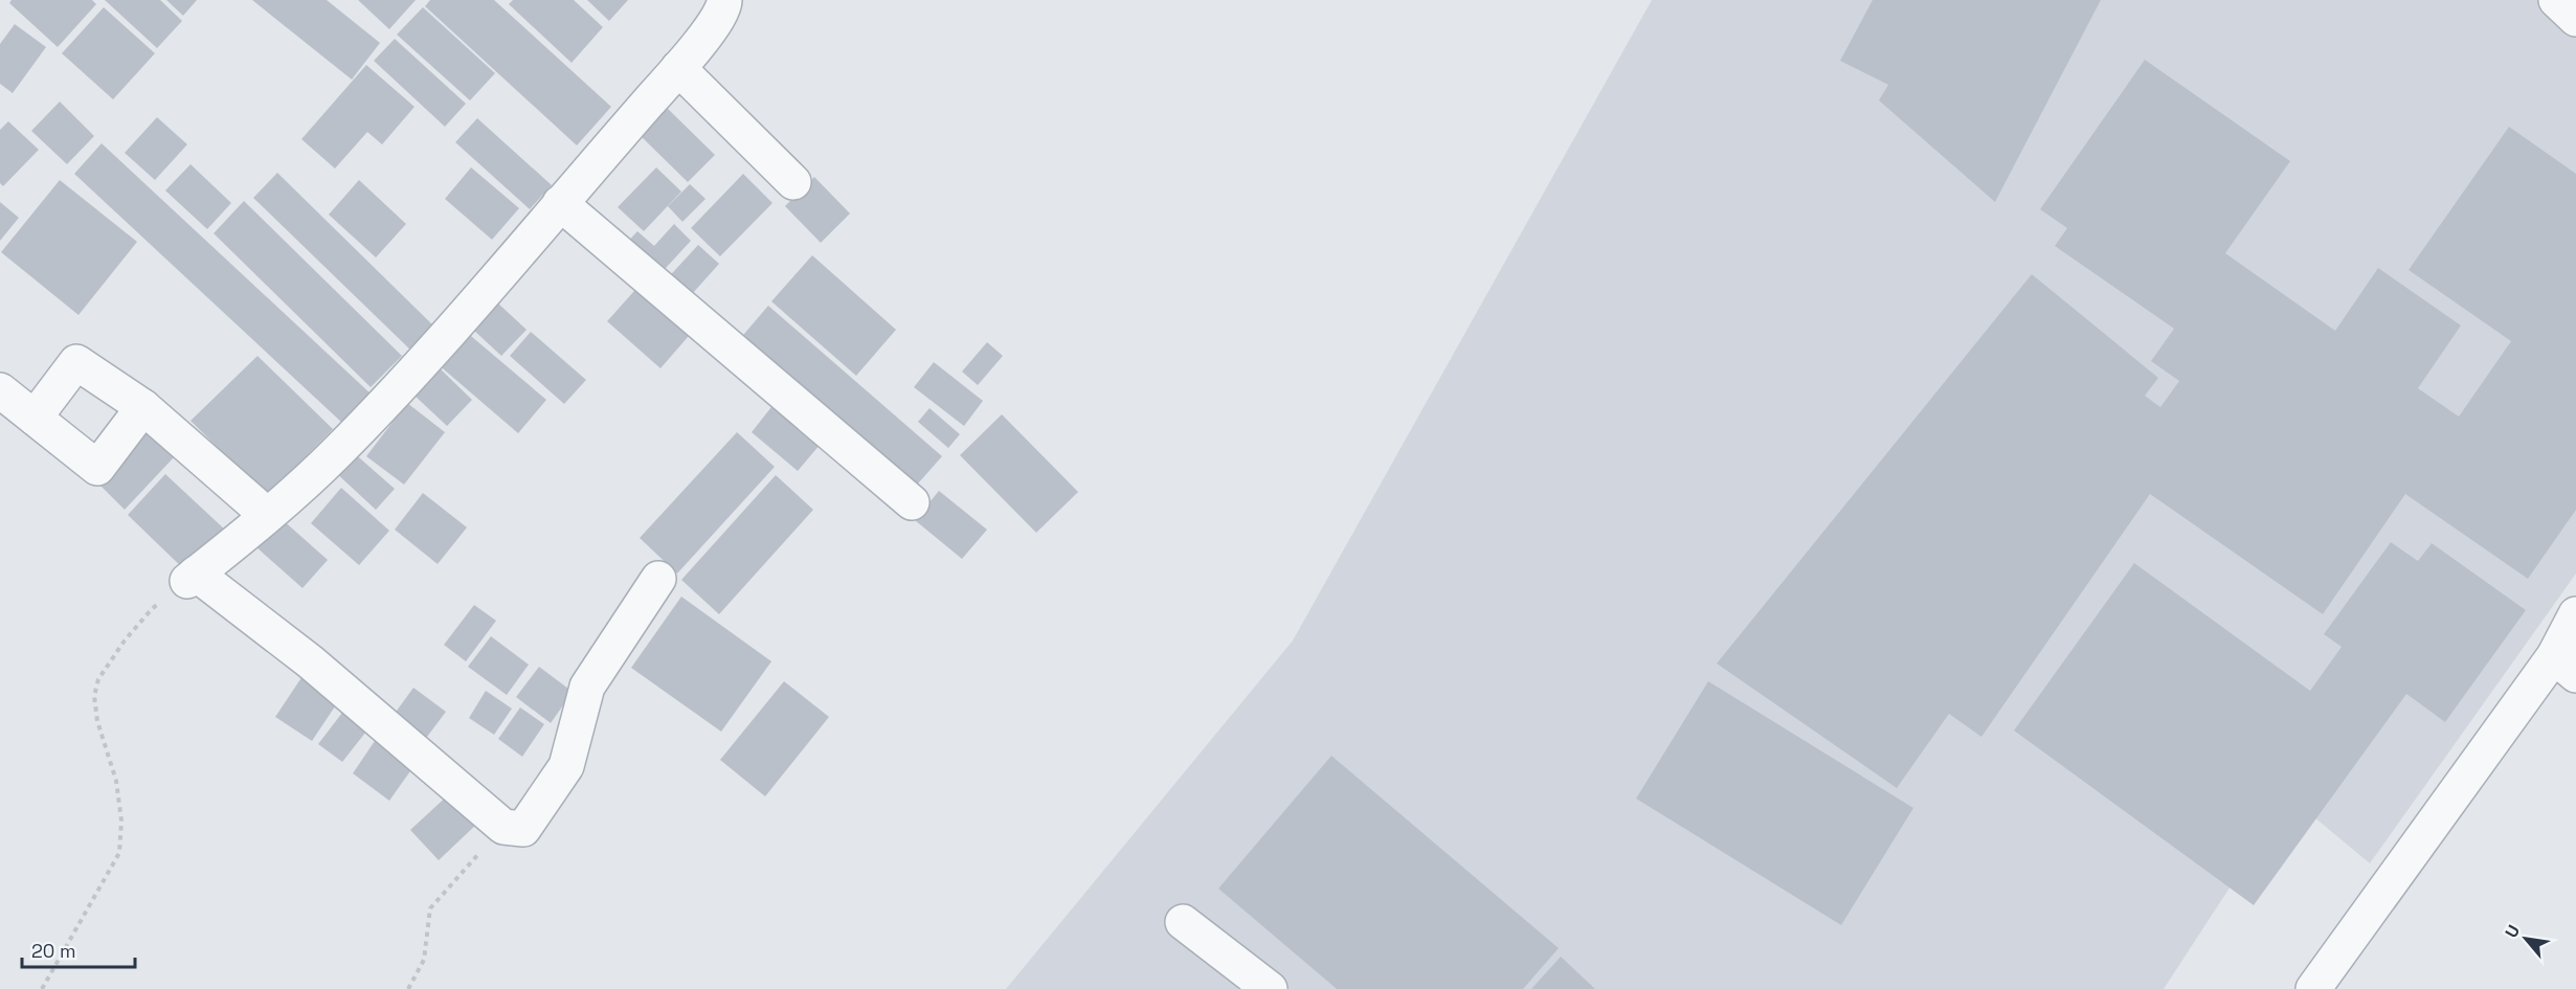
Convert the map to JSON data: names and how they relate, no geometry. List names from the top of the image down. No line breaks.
{"scale_bar":"20 m","north":"top left"}
